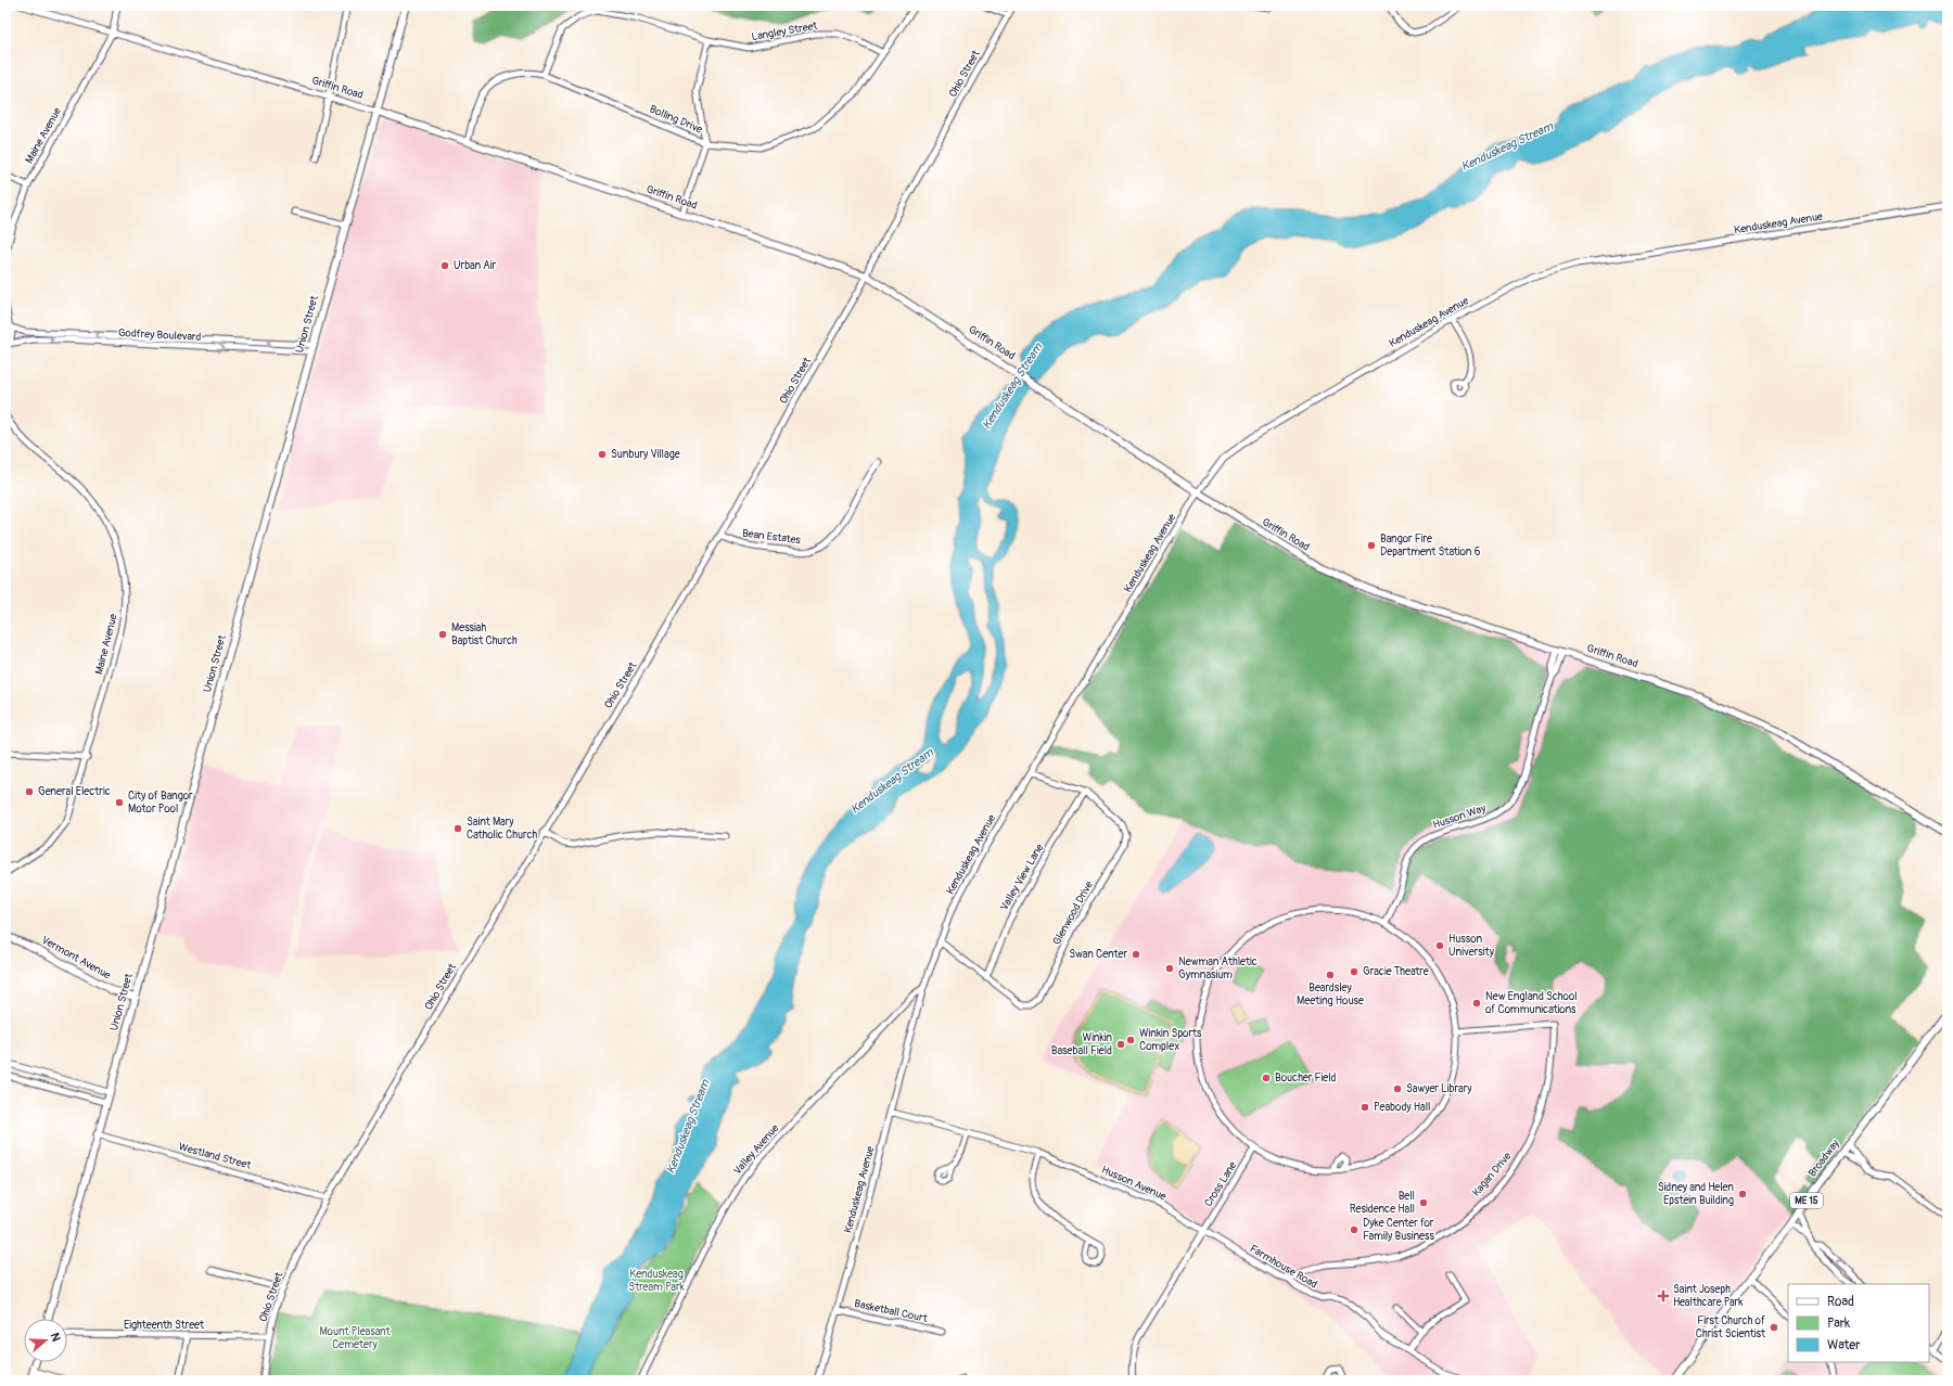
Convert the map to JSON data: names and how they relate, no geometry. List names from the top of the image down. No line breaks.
{"streets":{"main road":["Griffin Road","Union Street","Vermont Avenue","Broadway","ME 15"],"street":["Langley Street","Ohio Street","Bolling Drive","Maine Avenue","Kenduskeag Avenue","Godfrey Boulevard","Bean Estates","Husson Way","Valley View Lane","Glenwood Drive","Valley Avenue","Westland Street","Kagan Drive","Husson Avenue","Cross Lane","Farmhouse Road","Basketball Court","Eighteenth Street"]},"crossings":[["Langley Street","Bolling Drive"],["Ohio Street","Griffin Road"],["Ohio Street","Bean Estates"],["Ohio Street","Westland Street"],["Ohio Street","Eighteenth Street"],["Griffin Road","Bolling Drive"],["Griffin Road","Maine Avenue"],["Griffin Road","Kenduskeag Avenue"],["Griffin Road","Union Street"],["Griffin Road","Husson Way"],["Kenduskeag Avenue","Glenwood Drive"],["Kenduskeag Avenue","Valley Avenue"],["Kenduskeag Avenue","Husson Avenue"],["Kenduskeag Avenue","Basketball Court"],["Union Street","Godfrey Boulevard"],["Union Street","Vermont Avenue"],["Union Street","Westland Street"],["Valley View Lane","Glenwood Drive"],["Kagan Drive","Farmhouse Road"],["Husson Avenue","Cross Lane"],["Husson Avenue","Farmhouse Road"],["Cross Lane","Farmhouse Road"]],"water":["Kenduskeag Stream"],"parks":["Kenduskeag Stream Park","Mount Pleasant Cemetery"],"places":{"other":["Urban Air","Sunbury Village","Bangor Fire Department Station 6","Messiah Baptist Church","General Electric","City of Bangor Motor Pool","Saint Mary Catholic Church","Husson University","Swan Center","Newman Athletic Gymnasium","Gracie Theatre","Beardsley Meeting House","New England School of Communications","Winkin Sports Complex","Winkin Baseball Field","Boucher Field","Sawyer Library","Peabody Hall","Sidney and Helen Epstein Building","Bell Residence Hall","Dyke Center for Family Business","First Church of Christ Scientist"],"health":["Saint Joseph Healthcare Park"]},"legend":["Road","Park","Water"],"north":"right"}
